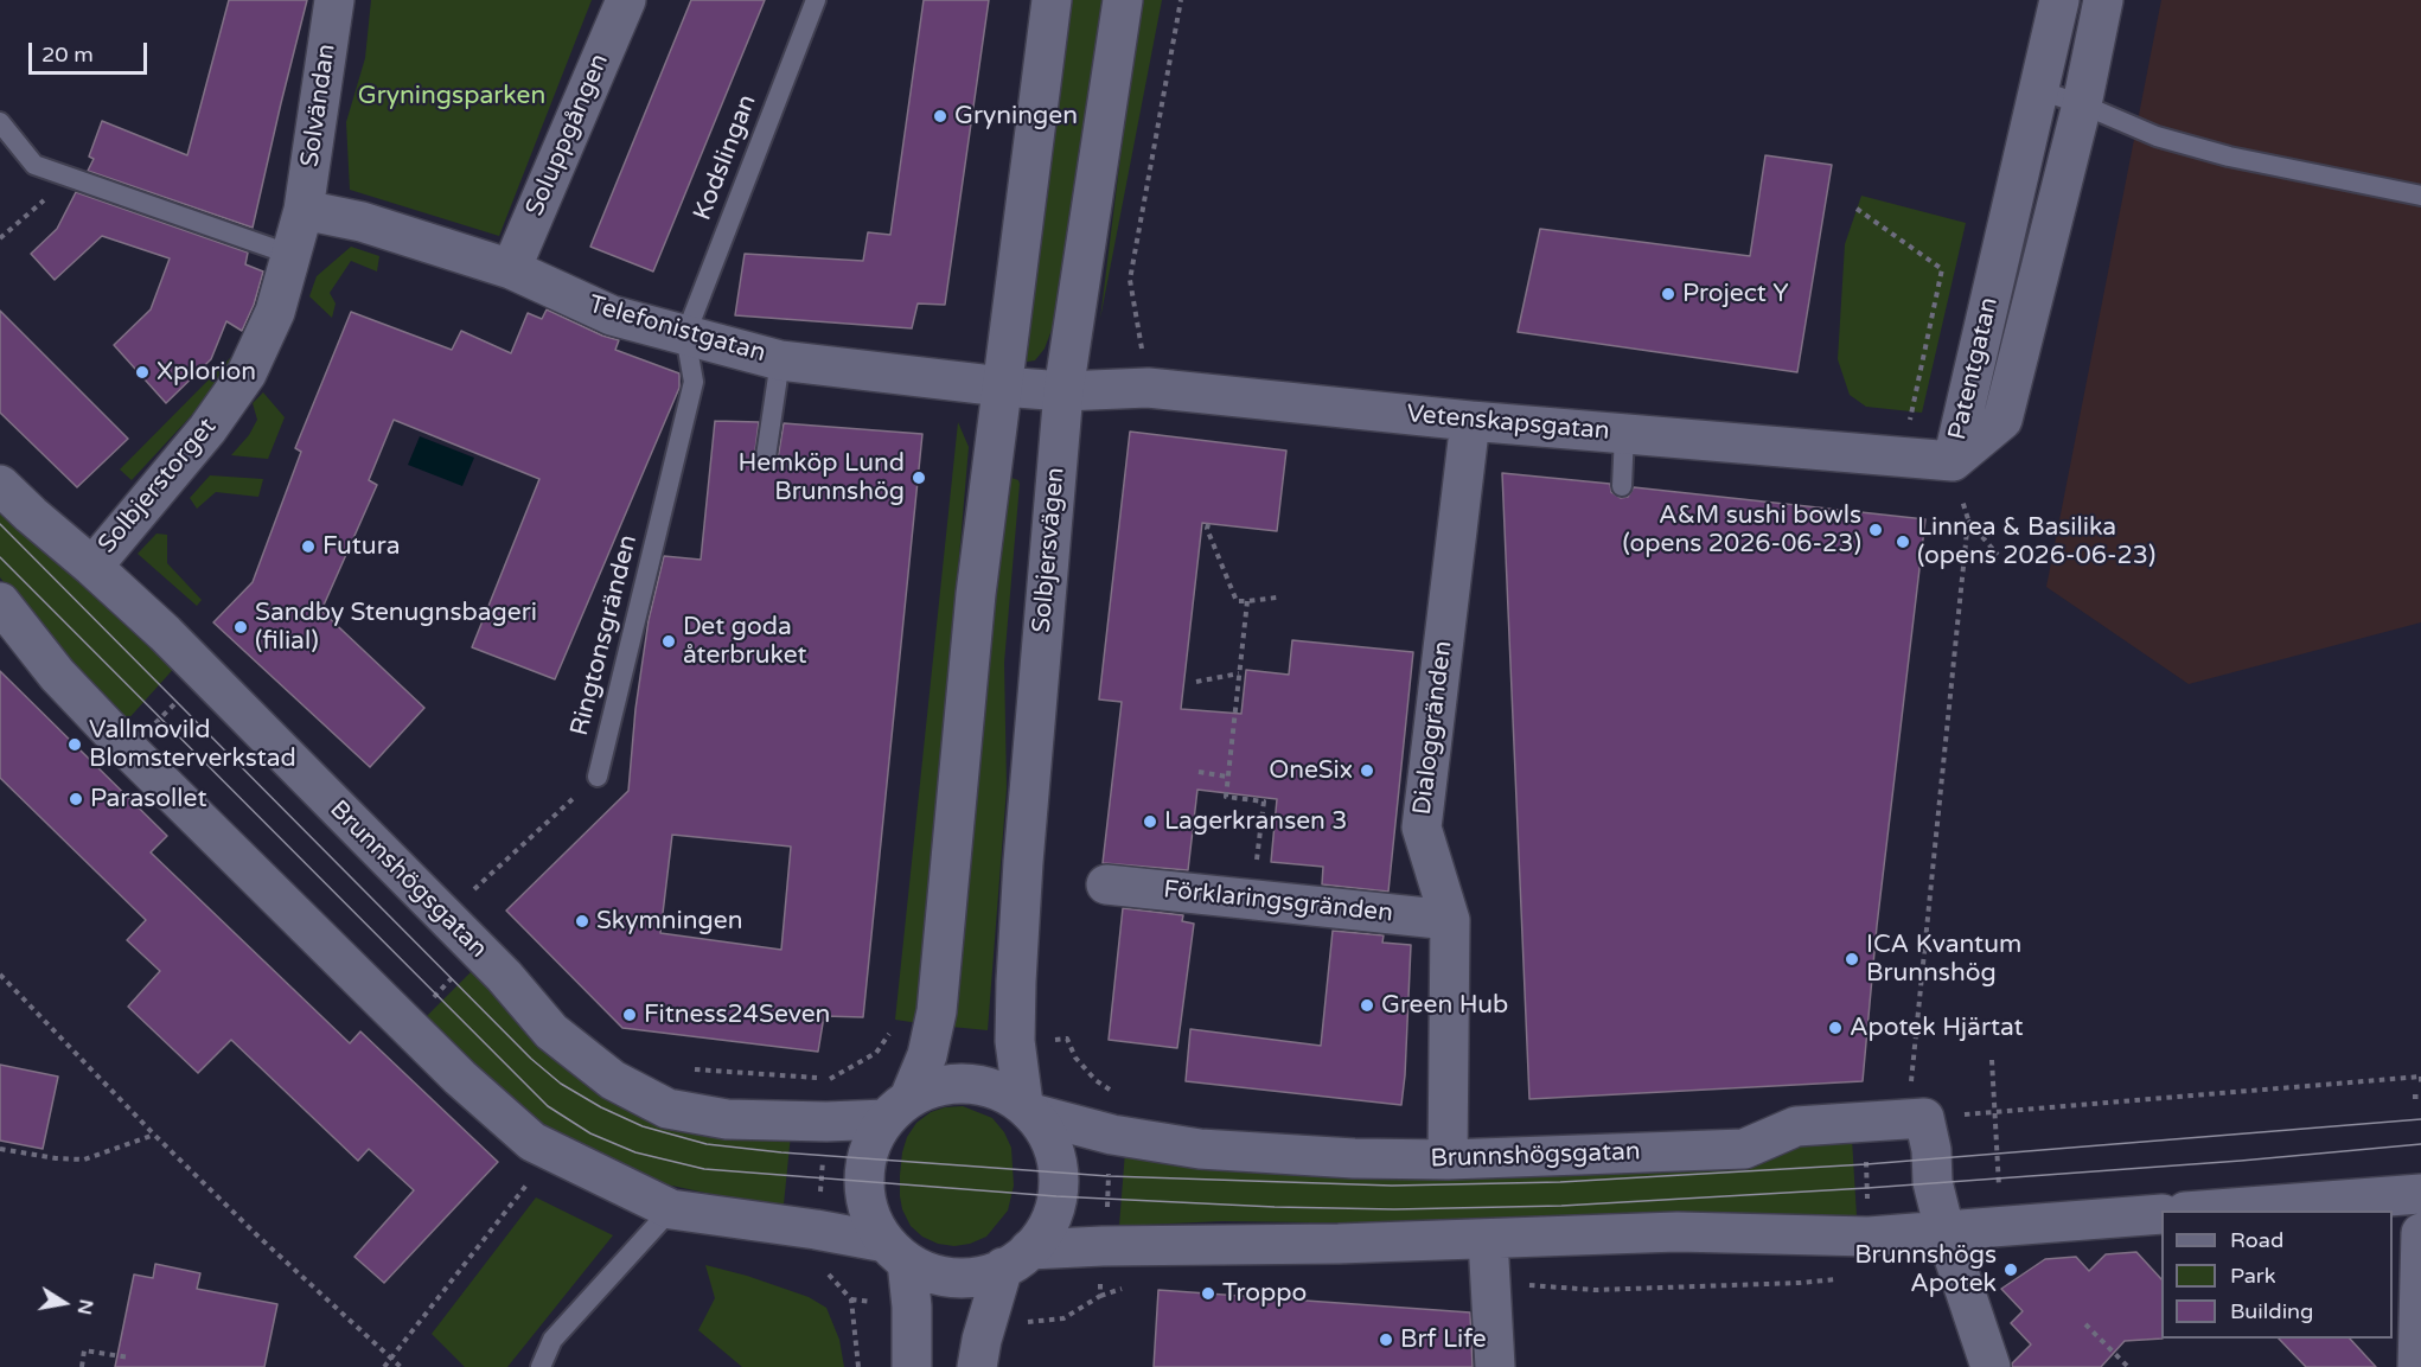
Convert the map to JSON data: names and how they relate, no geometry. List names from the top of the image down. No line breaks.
{"streets":{"street":["Solvändan","Soluppgången","Telefonistgatan","Patentgatan","Vetenskapsgatan","Solbjerstorget","Solbjersvägen","Dialoggränden","Brunnshögsgatan","Förklaringsgränden"],"lane":["Kodslingan","Ringtonsgränden"]},"crossings":[["Solvändan","Telefonistgatan"],["Solvändan","Solbjerstorget"],["Soluppgången","Telefonistgatan"],["Kodslingan","Telefonistgatan"],["Kodslingan","Ringtonsgränden"],["Telefonistgatan","Vetenskapsgatan"],["Telefonistgatan","Solbjerstorget"],["Telefonistgatan","Solbjersvägen"],["Telefonistgatan","Ringtonsgränden"],["Patentgatan","Vetenskapsgatan"],["Vetenskapsgatan","Solbjersvägen"],["Vetenskapsgatan","Dialoggränden"],["Solbjerstorget","Brunnshögsgatan"],["Solbjersvägen","Brunnshögsgatan"],["Dialoggränden","Brunnshögsgatan"],["Dialoggränden","Förklaringsgränden"]],"parks":["Gryningsparken"],"places":["Gryningen","Project Y","Xplorion","Hemköp Lund Brunnshög","A&M sushi bowls (opens 2026-06-23)","Linnea & Basilika (opens 2026-06-23)","Futura","Sandby Stenugnsbageri (filial)","Det goda återbruket","Vallmovild Blomsterverkstad","OneSix","Parasollet","Lagerkransen 3","Skymningen","ICA Kvantum Brunnshög","Green Hub","Fitness24Seven","Apotek Hjärtat","Brunnshögs Apotek","Troppo","Brf Life"],"legend":["Road","Park","Building"],"scale_bar":"20 m","north":"right"}
